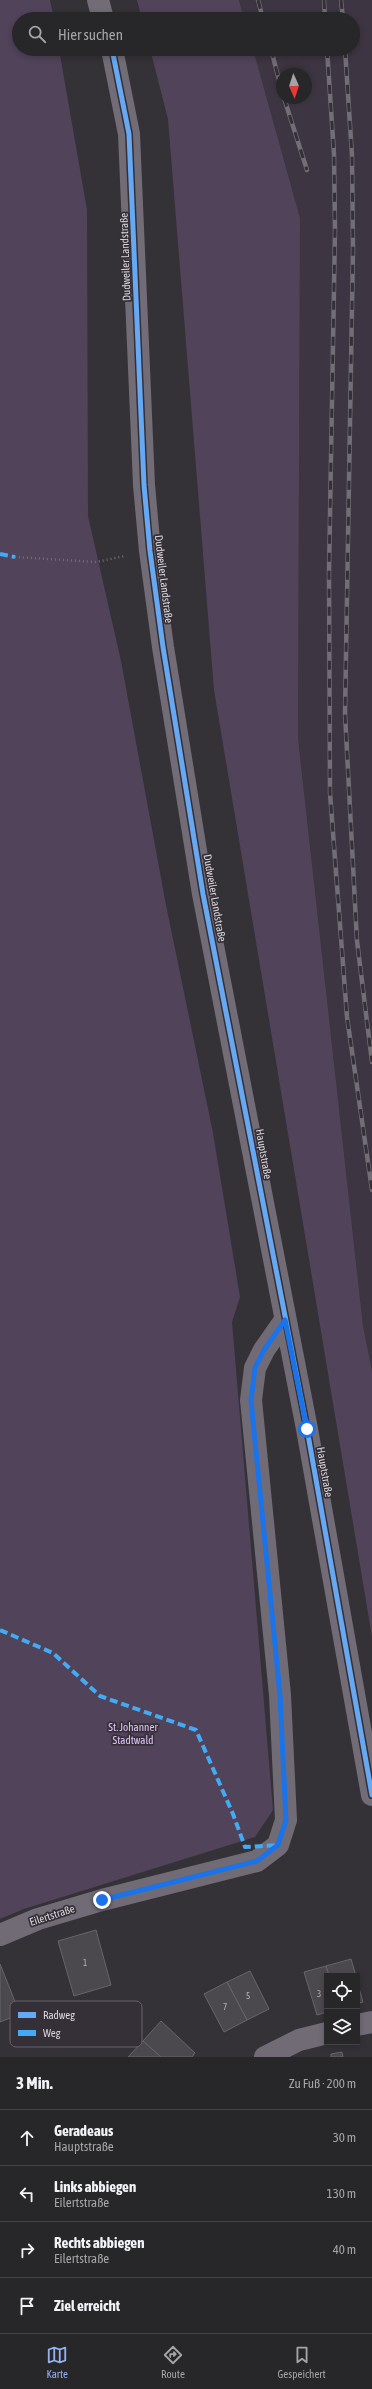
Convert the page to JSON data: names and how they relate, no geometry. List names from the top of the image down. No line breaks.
{"streets":{"main road":["Dudweiler Landstraße","Hauptstraße"],"street":["Eilertstraße"]},"crossings":[["Dudweiler Landstraße","Hauptstraße"],["Hauptstraße","Eilertstraße"]],"parks":["St. Johanner Stadtwald"],"house_numbers":["1","3","5","7"],"legend":["Radweg","Weg"],"north":"bottom","page":{"search":"Hier suchen","heading":["3 Min.","Zu Fuß · 200 m"],"list":[["Geradeaus","Hauptstraße","30 m"],["Links abbiegen","Eilertstraße","130 m"],["Rechts abbiegen","Eilertstraße","40 m"],"Ziel erreicht"],"nav":["Karte","Route","Gespeichert"]}}
